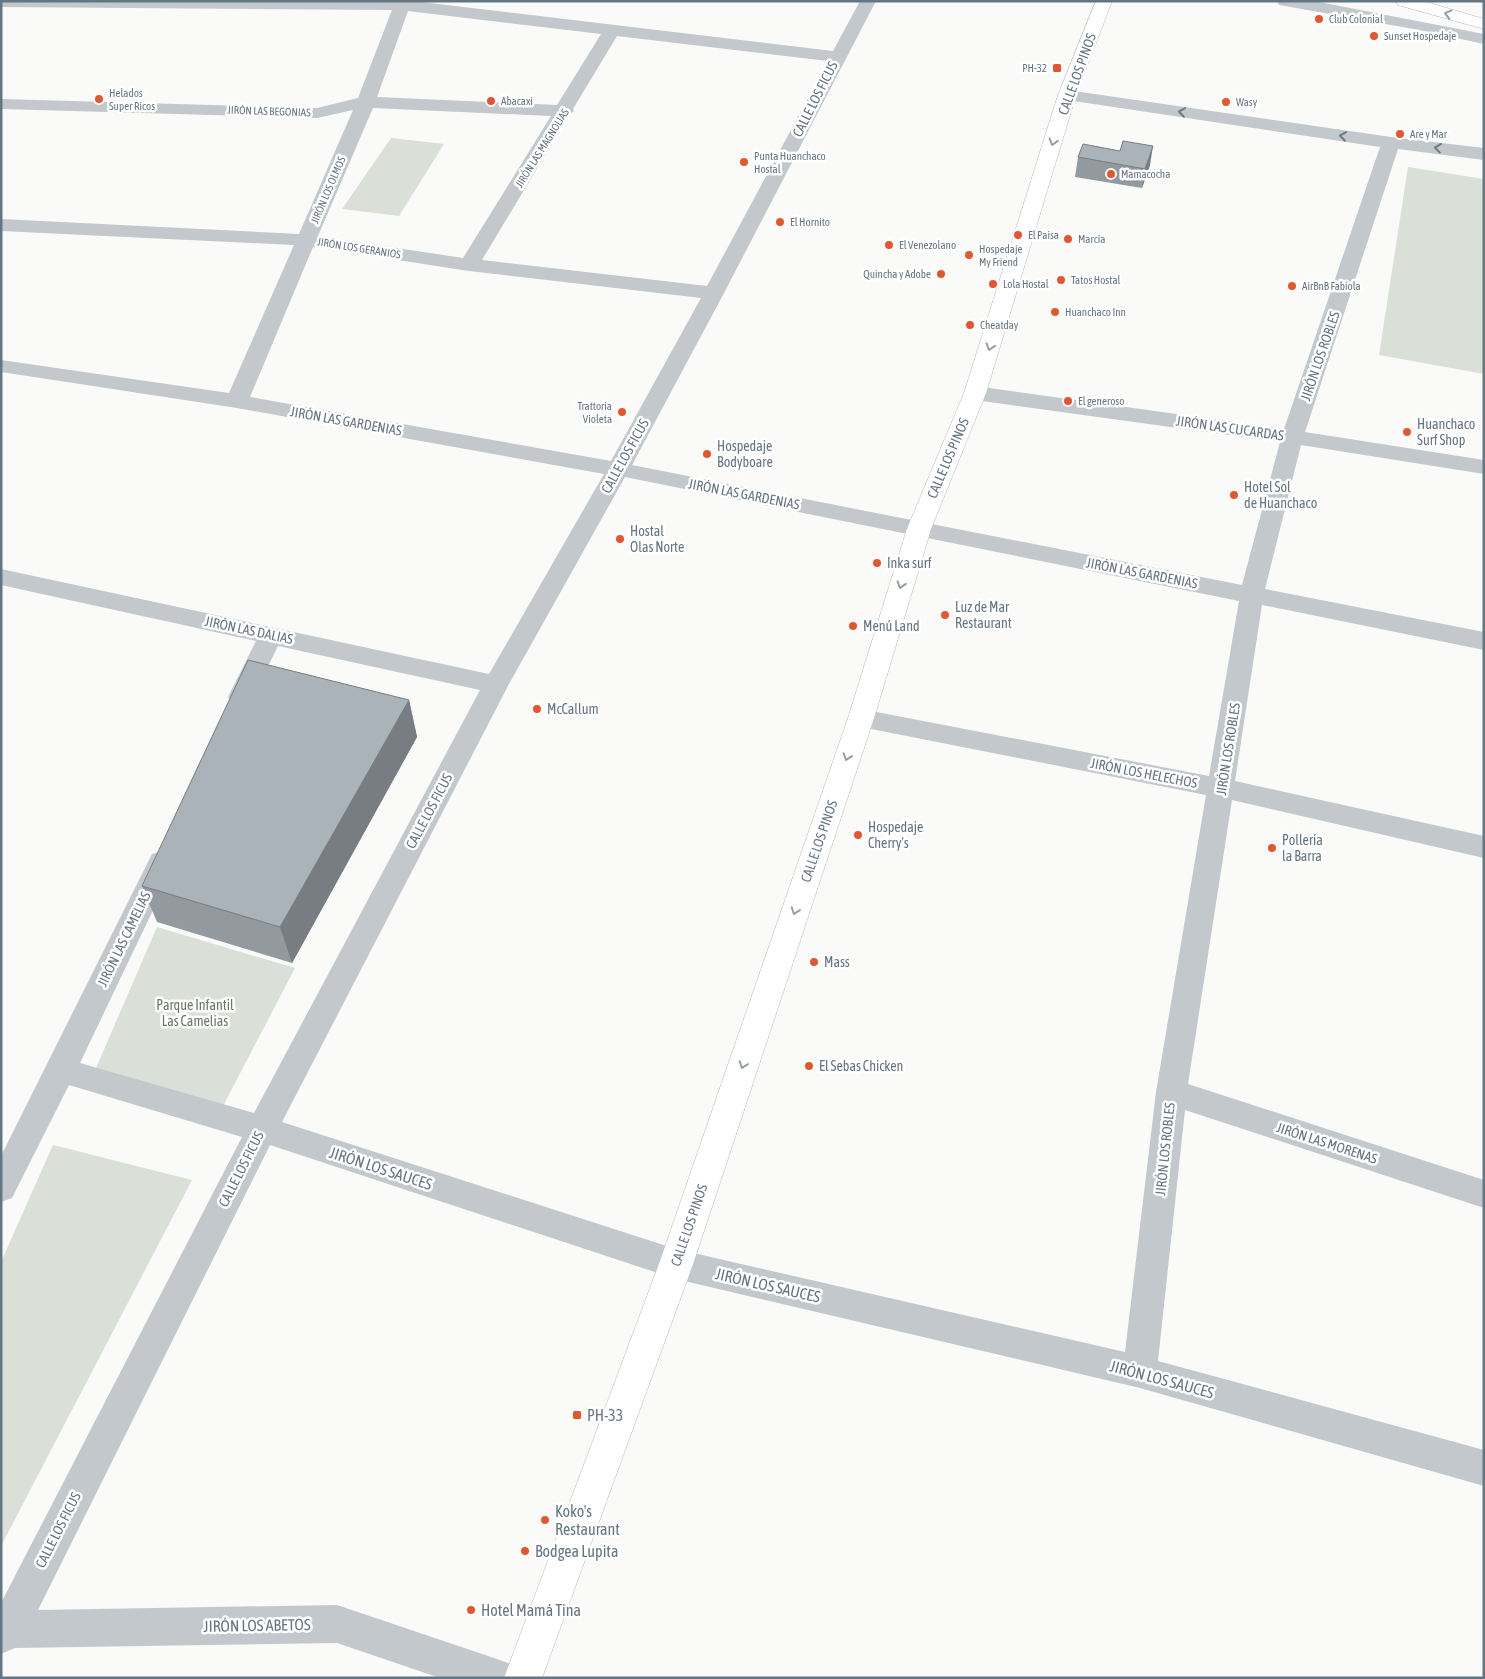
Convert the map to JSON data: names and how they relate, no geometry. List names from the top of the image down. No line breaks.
{"streets":{"main road":["CALLE LOS PINOS"],"street":["CALLE LOS FICUS","JIRÓN LAS BEGONIAS","JIRÓN LAS MAGNOLIAS","JIRÓN LOS OLMOS","JIRÓN LOS GERANIOS","JIRÓN LOS ROBLES","JIRÓN LAS GARDENIAS","JIRÓN LAS CUCARDAS","JIRÓN LAS DALIAS","JIRÓN LOS HELECHOS","JIRÓN LAS CAMELIAS","JIRÓN LAS MORENAS","JIRÓN LOS SAUCES","JIRÓN LOS ABETOS"]},"crossings":[["CALLE LOS PINOS","JIRÓN LAS GARDENIAS"],["CALLE LOS PINOS","JIRÓN LAS CUCARDAS"],["CALLE LOS PINOS","JIRÓN LOS HELECHOS"],["CALLE LOS PINOS","JIRÓN LOS SAUCES"],["CALLE LOS FICUS","JIRÓN LOS GERANIOS"],["CALLE LOS FICUS","JIRÓN LAS GARDENIAS"],["CALLE LOS FICUS","JIRÓN LAS DALIAS"],["CALLE LOS FICUS","JIRÓN LOS SAUCES"],["CALLE LOS FICUS","JIRÓN LOS ABETOS"],["JIRÓN LAS BEGONIAS","JIRÓN LAS MAGNOLIAS"],["JIRÓN LAS BEGONIAS","JIRÓN LOS OLMOS"],["JIRÓN LAS MAGNOLIAS","JIRÓN LOS GERANIOS"],["JIRÓN LOS OLMOS","JIRÓN LOS GERANIOS"],["JIRÓN LOS OLMOS","JIRÓN LAS GARDENIAS"],["JIRÓN LOS ROBLES","JIRÓN LAS GARDENIAS"],["JIRÓN LOS ROBLES","JIRÓN LAS CUCARDAS"],["JIRÓN LOS ROBLES","JIRÓN LOS HELECHOS"],["JIRÓN LOS ROBLES","JIRÓN LAS MORENAS"],["JIRÓN LOS ROBLES","JIRÓN LOS SAUCES"],["JIRÓN LAS CAMELIAS","JIRÓN LOS SAUCES"]],"one_way":["CALLE LOS PINOS"],"parks":["Parque Infantil Las Camelias"],"places":{"other":["Club Colonial","Sunset Hospedaje","Helados Super Ricos","Abacaxi","Wasy","Are y Mar","Punta Huanchaco Hostal","Mamacocha","El Hornito","El Paisa","Marcia","El Venezolano","Hospedaje My Friend","Quincha y Adobe","Tatos Hostal","Lola Hostal","AirBnB Fabiola","Huanchaco Inn","Cheatday","El generoso","Trattoria Violeta","Huanchaco Surf Shop","Hospedaje Bodyboare","Hotel Sol de Huanchaco","Hostal Olas Norte","Inka surf","Luz de Mar Restaurant","Menú Land","McCallum","Hospedaje Cherry's","Pollería la Barra","Mass","El Sebas Chicken","Koko's Restaurant","Bodgea Lupita","Hotel Mamá Tina"],"transit":["PH-32","PH-33"]}}
